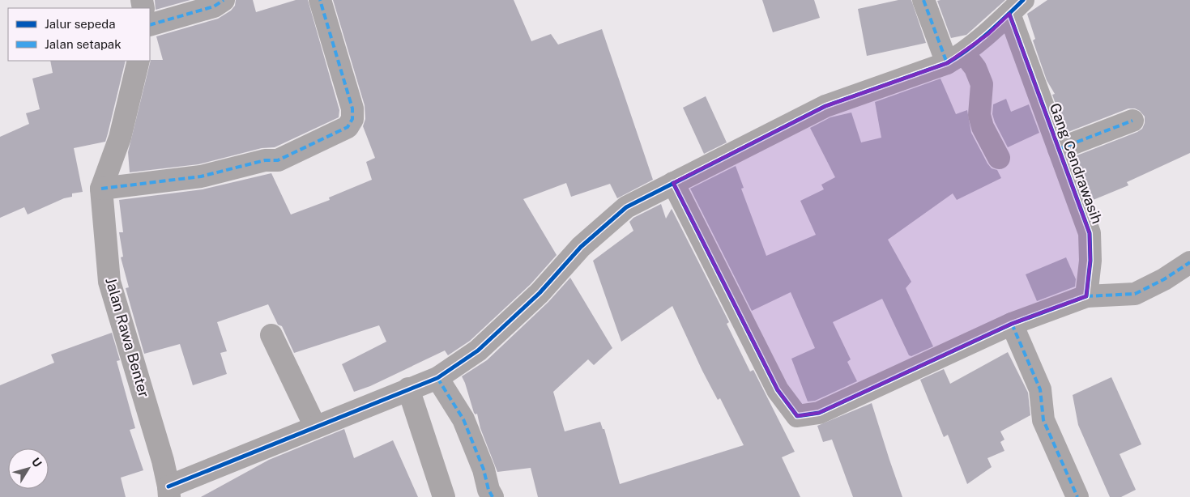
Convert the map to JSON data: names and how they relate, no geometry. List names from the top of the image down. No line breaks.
{"streets":{"street":["Gang Cendrawasih","Jalan Rawa Benter"]},"legend":["Jalur sepeda","Jalan setapak"],"north":"top right"}
